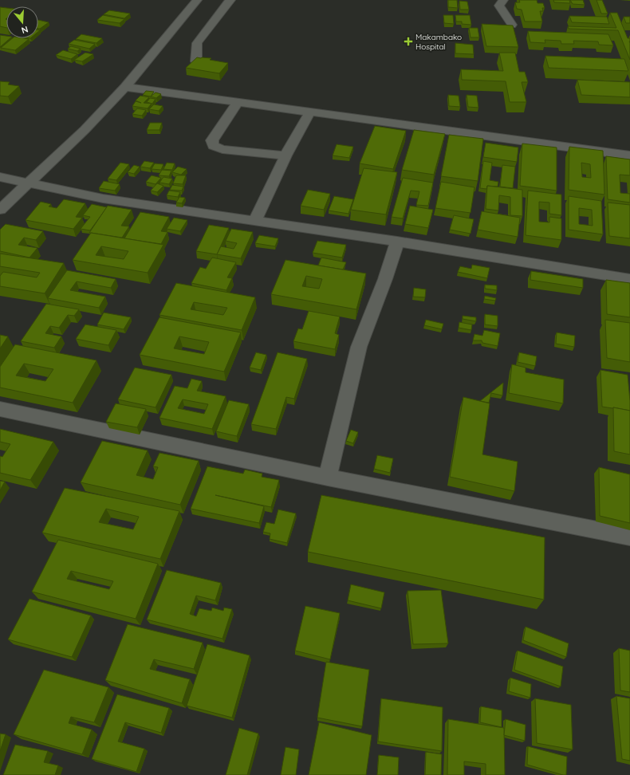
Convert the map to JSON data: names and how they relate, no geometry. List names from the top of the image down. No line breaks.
{"places":{"health":["Makambako Hospital"]},"north":"bottom"}
